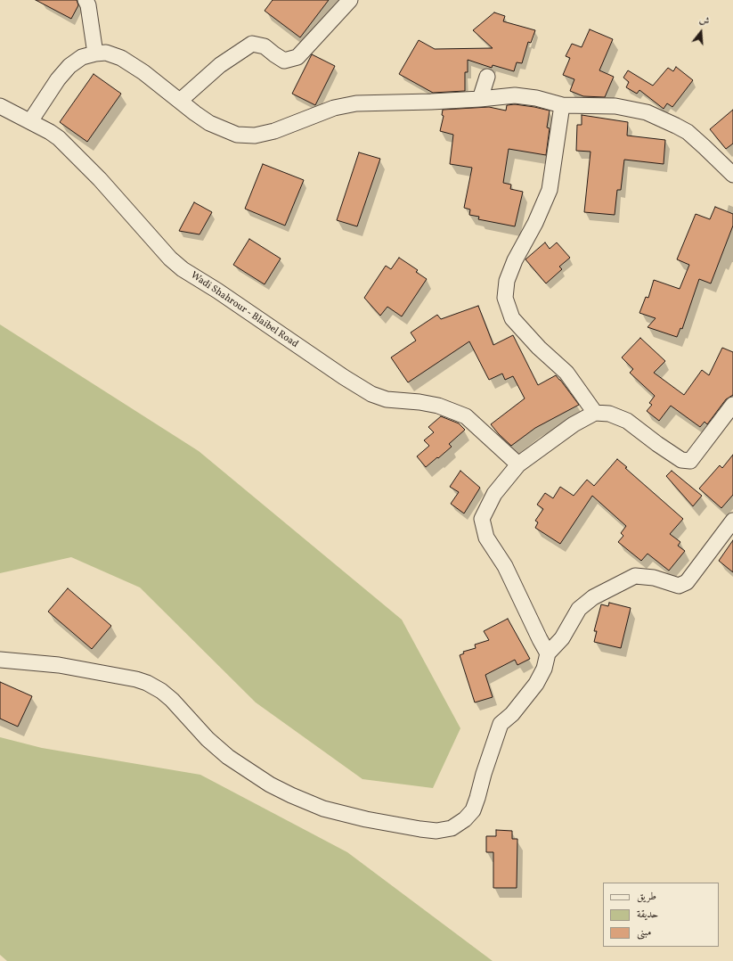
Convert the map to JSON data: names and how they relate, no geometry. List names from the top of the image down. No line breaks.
{"streets":{"street":["Wadi Shahrour - Blaibel Road"]},"legend":["طريق","حديقة","مبنى"],"north":"top"}
